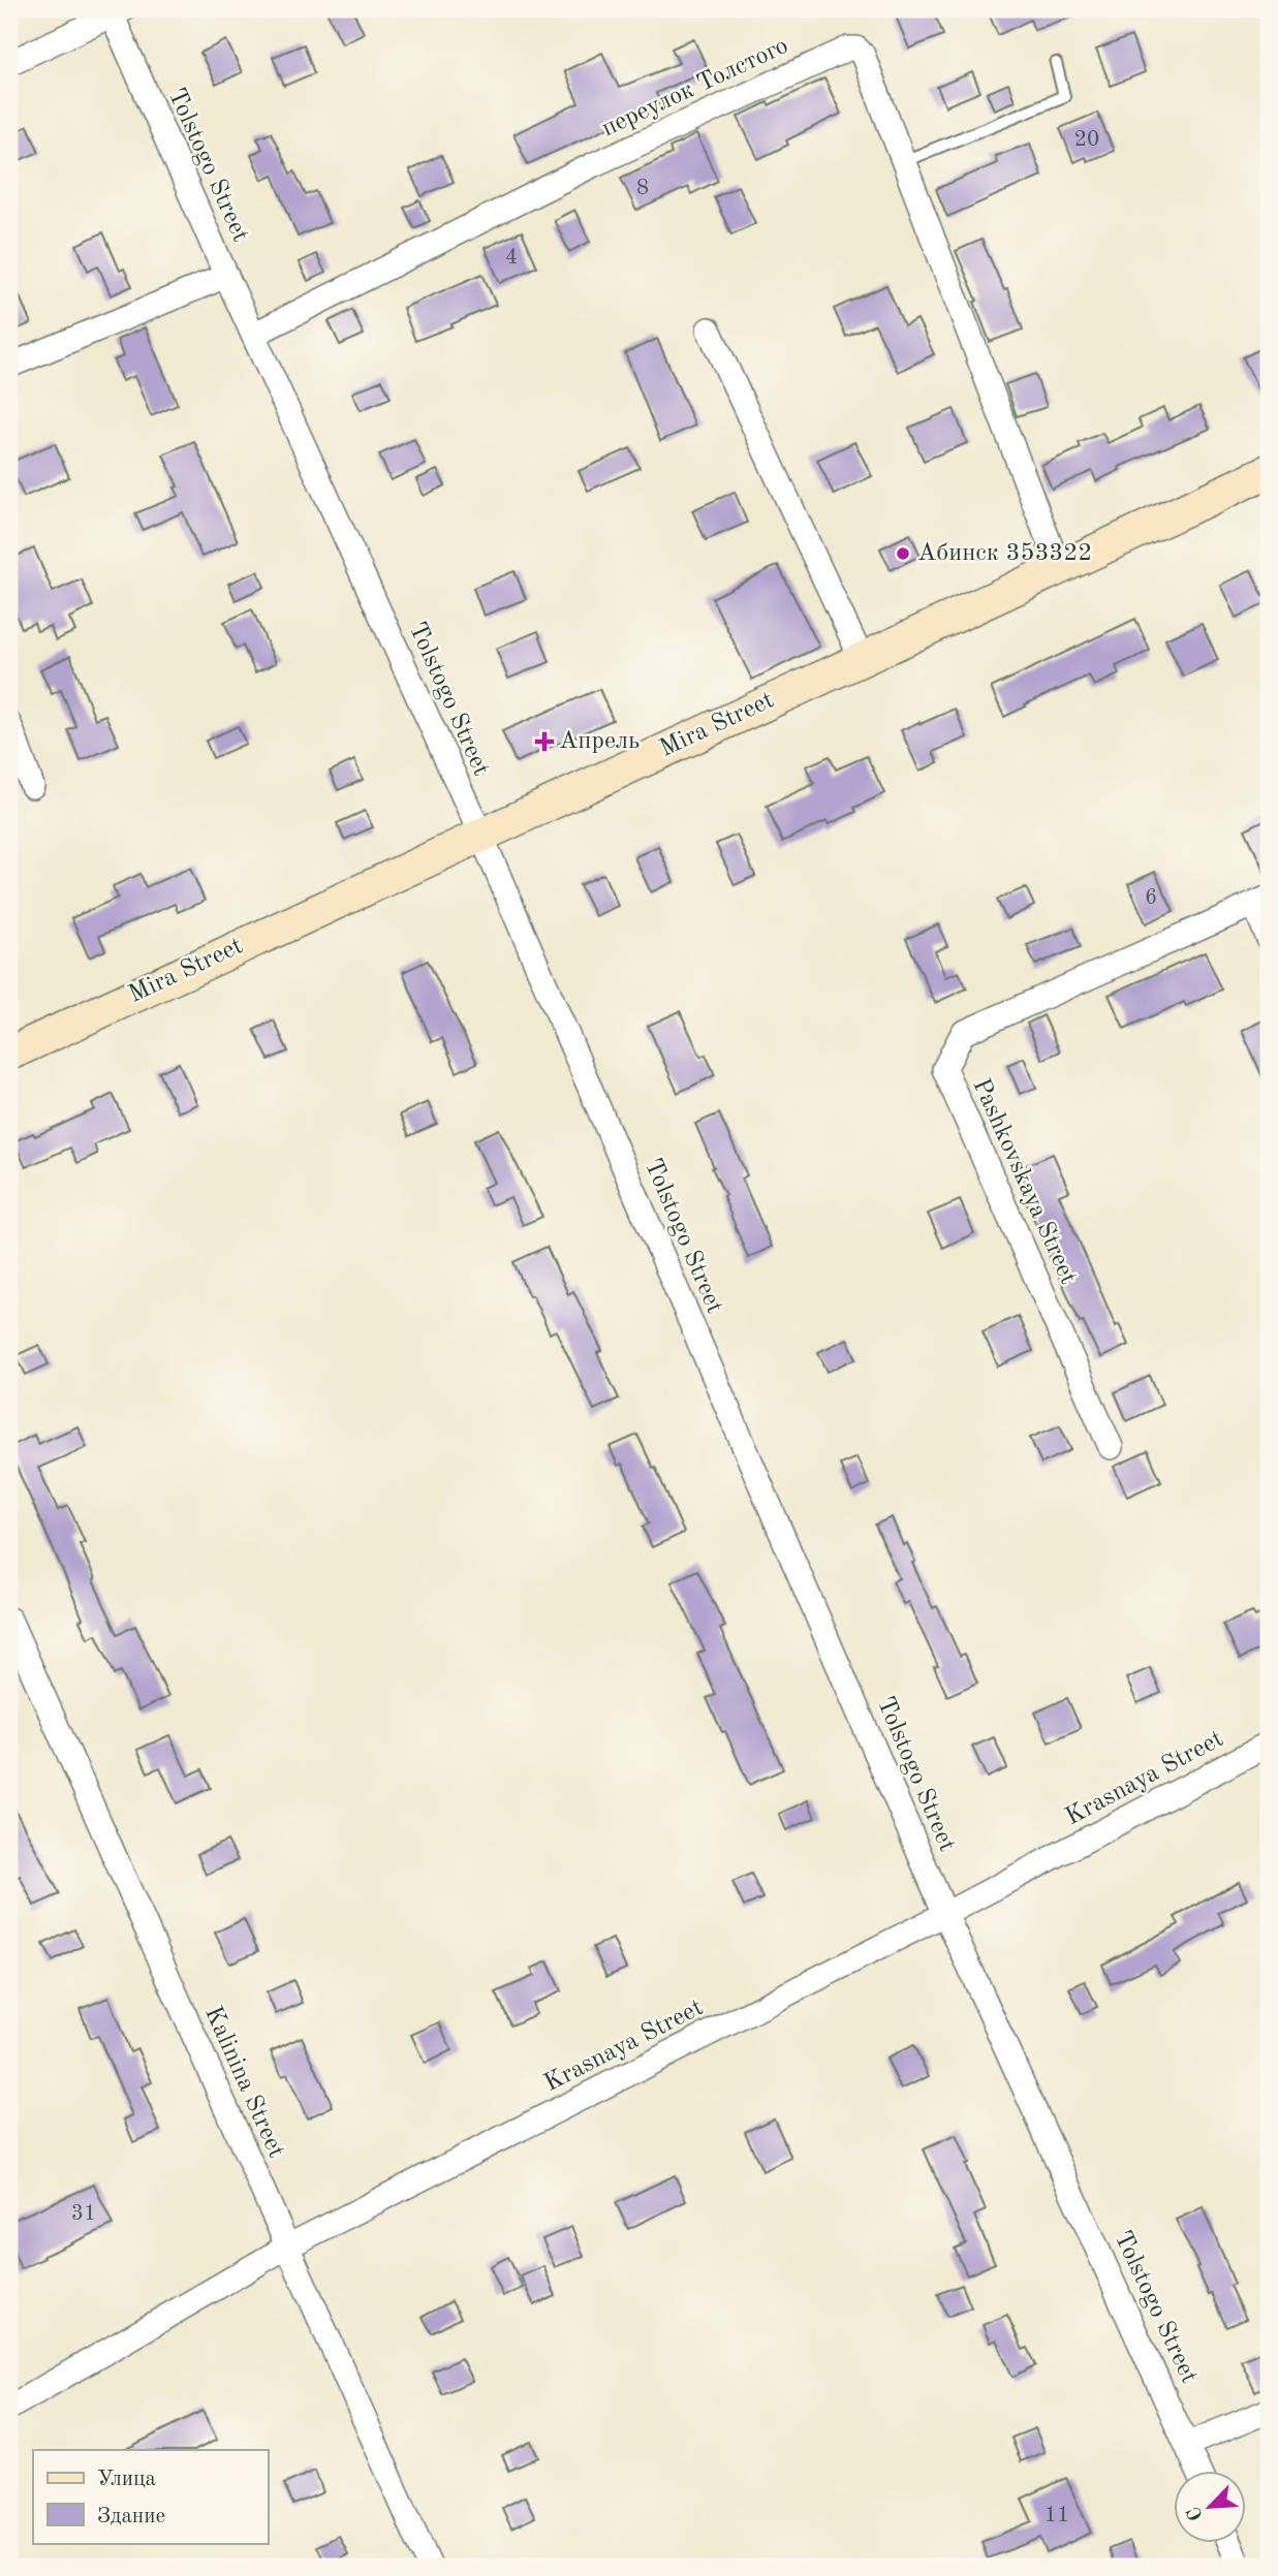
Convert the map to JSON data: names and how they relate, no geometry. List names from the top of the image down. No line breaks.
{"streets":{"main road":["Mira Street"],"street":["переулок Толстого","Tolstogo Street","Pashkovskaya Street","Krasnaya Street","Kalinina Street"]},"crossings":[["переулок Толстого","Tolstogo Street"],["переулок Толстого","Mira Street"],["Tolstogo Street","Mira Street"],["Tolstogo Street","Krasnaya Street"],["Krasnaya Street","Kalinina Street"]],"places":{"other":["Абинск 353322"],"health":["Апрель"]},"house_numbers":["20","8","4","6","31","11"],"legend":["Улица","Здание"],"north":"bottom left"}
